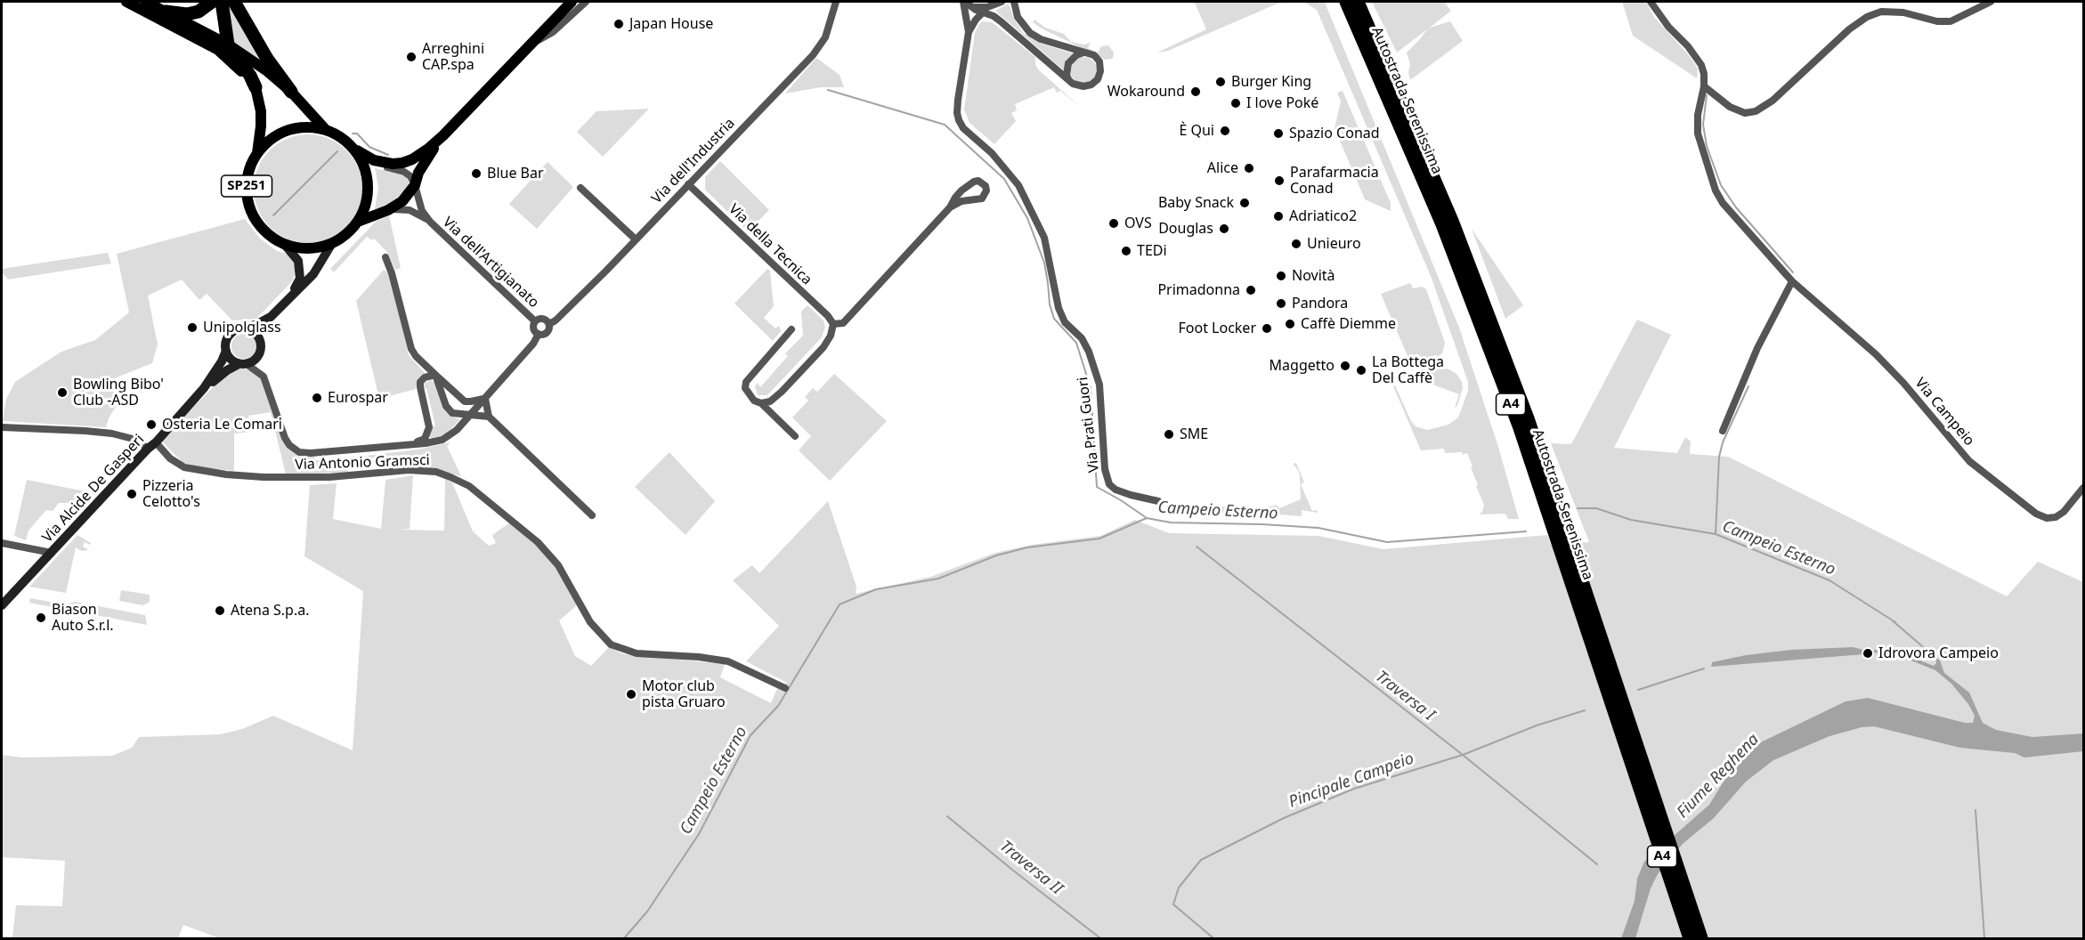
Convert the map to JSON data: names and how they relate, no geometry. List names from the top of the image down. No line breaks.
{"streets":{"highway":["Autostrada Serenissima","A4"],"main road":["SP251","Via Alcide De Gasperi"],"street":["Via dell'Industria","Via della Tecnica","Via dell'Artigianato","Via Campeio","Via Prati Guori","Via Antonio Gramsci"]},"crossings":[["Via dell'Industria","Via della Tecnica"],["Via dell'Industria","Via dell'Artigianato"],["Via Antonio Gramsci","Via Alcide De Gasperi"]],"water":["Campeio Esterno","Traversa I","Fiume Reghena","Pincipale Campeio","Traversa II"],"places":["Japan House","Arreghini CAP.spa","Burger King","Wokaround","I love Poké","È Qui","Spazio Conad","Alice","Blue Bar","Parafarmacia Conad","Baby Snack","Adriatico2","OVS","Douglas","Unieuro","TEDi","Novità","Primadonna","Pandora","Caffè Diemme","Unipolglass","Foot Locker","Maggetto","La Bottega Del Caffè","Bowling Bibo' Club -ASD","Eurospar","Osteria Le Comari","SME","Pizzeria Celotto's","Atena S.p.a.","Biason Auto S.r.l.","Idrovora Campeio","Motor club pista Gruaro"]}
